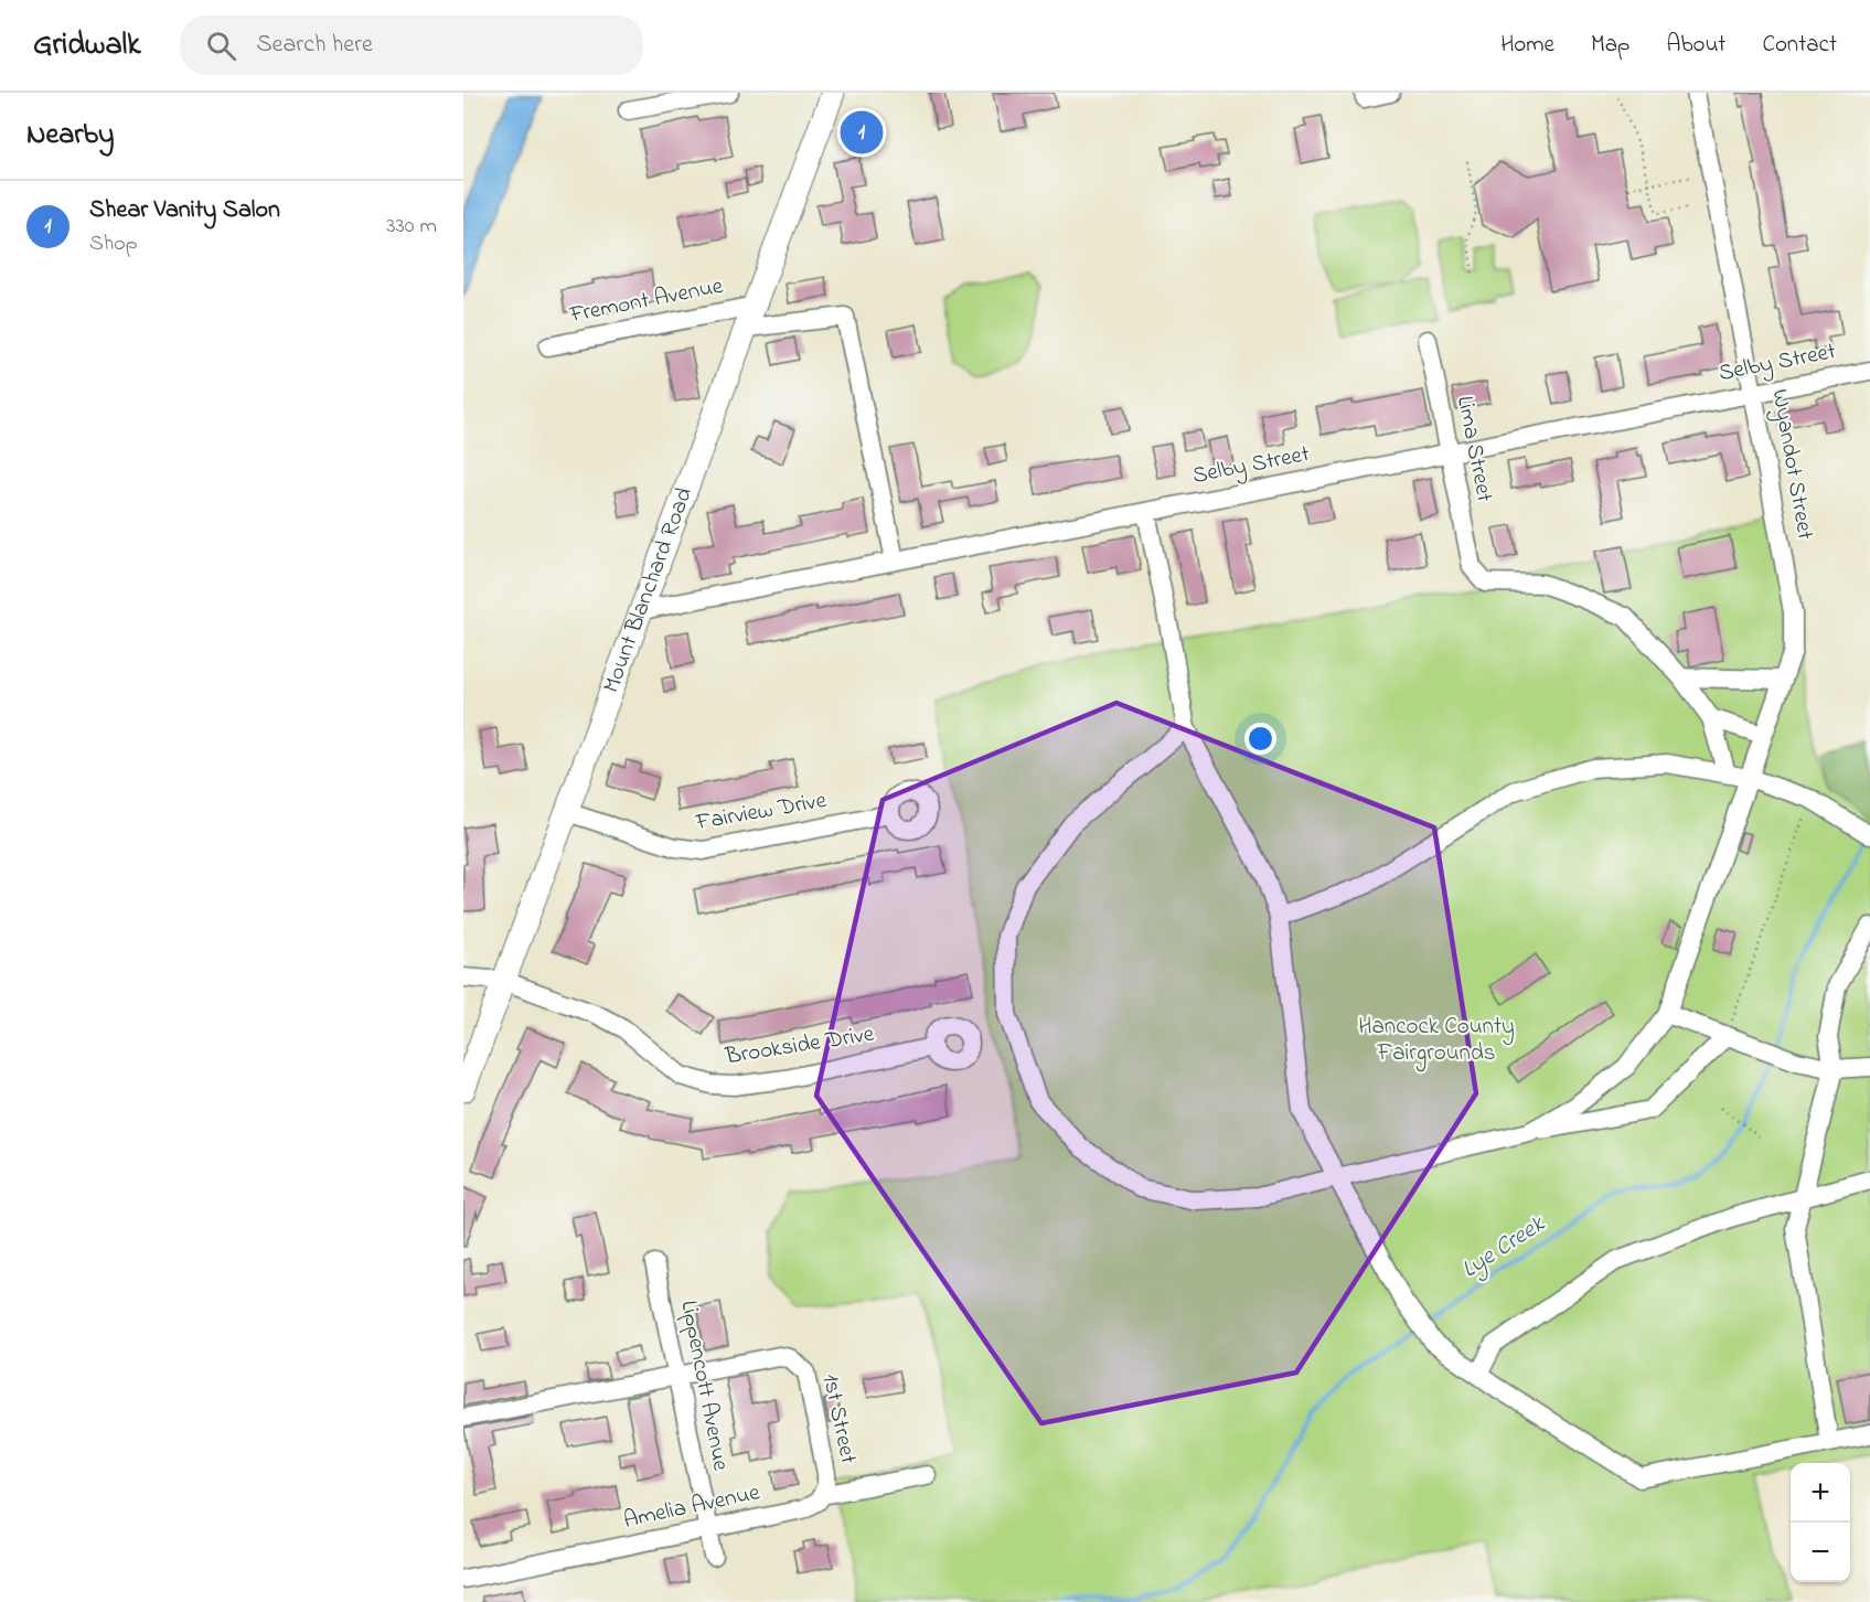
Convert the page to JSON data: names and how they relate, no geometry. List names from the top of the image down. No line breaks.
{"streets":{"main road":["Mount Blanchard Road"],"street":["Fremont Avenue","Selby Street","Lima Street","Wyandot Street","Fairview Drive","Brookside Drive","Lippencott Avenue","1st Street","Amelia Avenue"]},"crossings":[["Fremont Avenue","Selby Street"],["Fremont Avenue","Mount Blanchard Road"],["Selby Street","Lima Street"],["Selby Street","Wyandot Street"],["Selby Street","Mount Blanchard Road"],["Mount Blanchard Road","Fairview Drive"],["Mount Blanchard Road","Brookside Drive"],["Lippencott Avenue","1st Street"],["Lippencott Avenue","Amelia Avenue"],["1st Street","Amelia Avenue"]],"water":["Lye Creek"],"parks":["Hancock County Fairgrounds"],"page":{"header":"Gridwalk","search":"Search here","nav":["Home","Map","About","Contact"],"heading":"Nearby","pins":"1","list":[{"mark":"1","name":"Shear Vanity Salon","note":"Shop","value":"330 m"}],"map_buttons":["+","−"]}}
